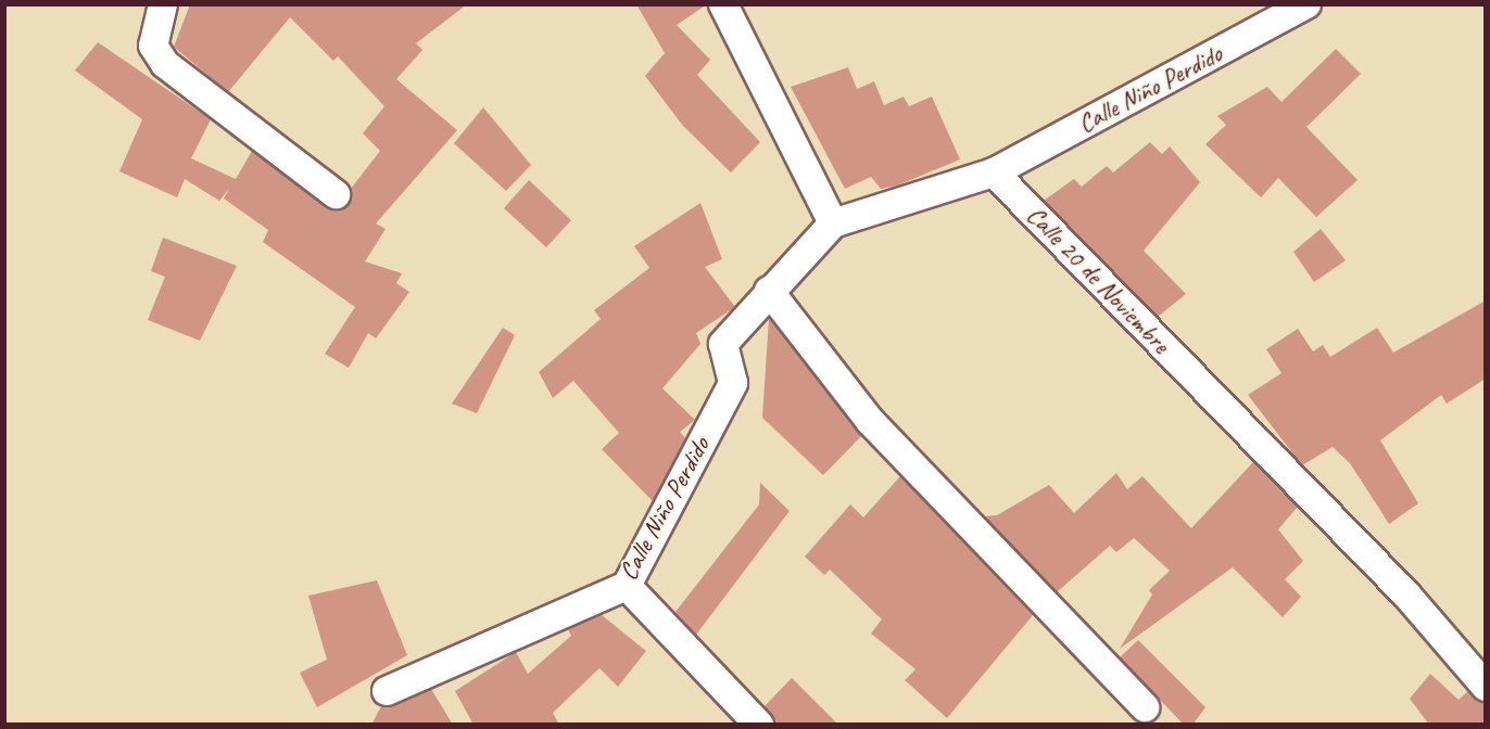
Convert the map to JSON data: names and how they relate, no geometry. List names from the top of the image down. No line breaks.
{"streets":{"street":["Calle Niño Perdido","Calle 20 de Noviembre"]},"crossings":[["Calle Niño Perdido","Calle 20 de Noviembre"]]}
